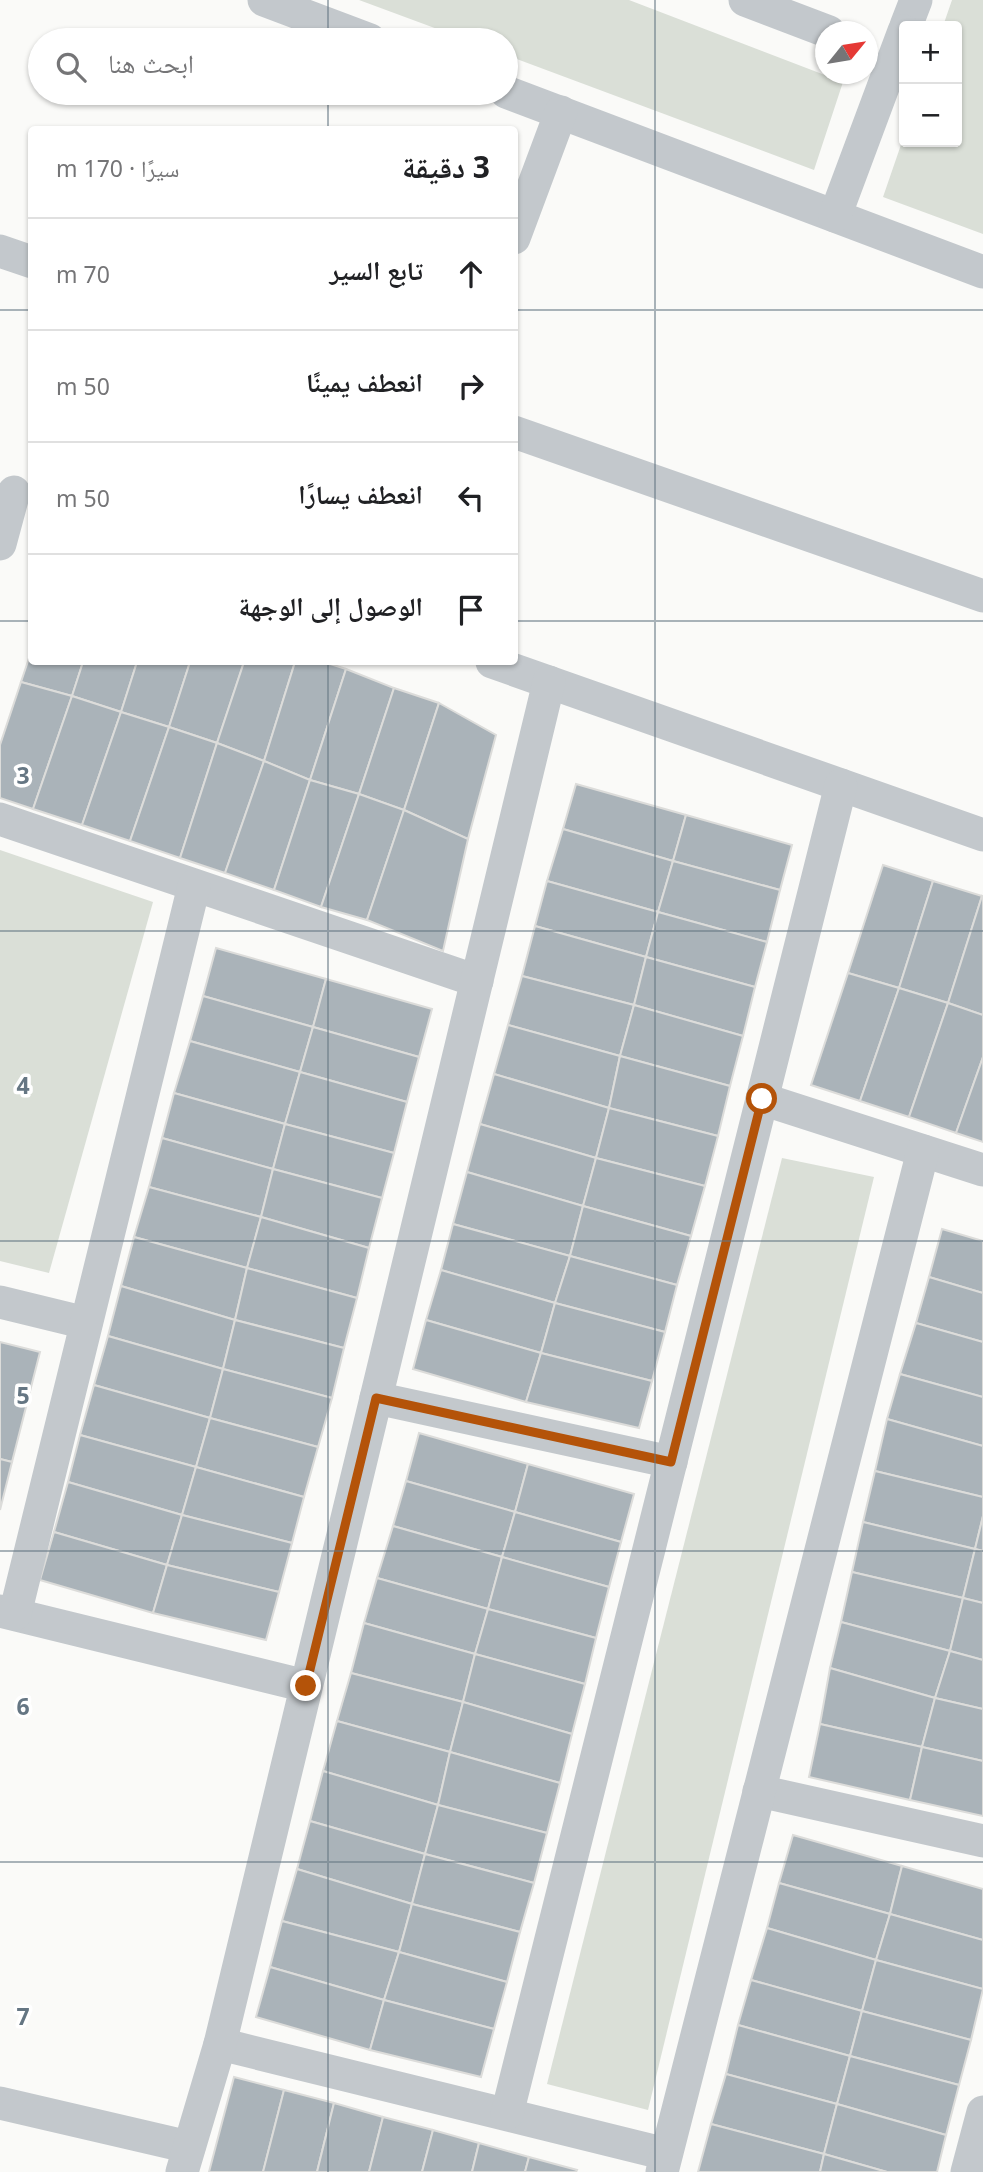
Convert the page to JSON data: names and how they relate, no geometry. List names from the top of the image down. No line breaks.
{"north":"top right","page":{"map_buttons":["+","−"],"search":"ابحث هنا","heading":["3 دقيقة","سيرًا · 170 m"],"list":[["تابع السير","70 m"],["انعطف يمينًا","50 m"],["انعطف يسارًا","50 m"],"الوصول إلى الوجهة"]},"grid":{"rows":["3","4","5","6","7"]}}
